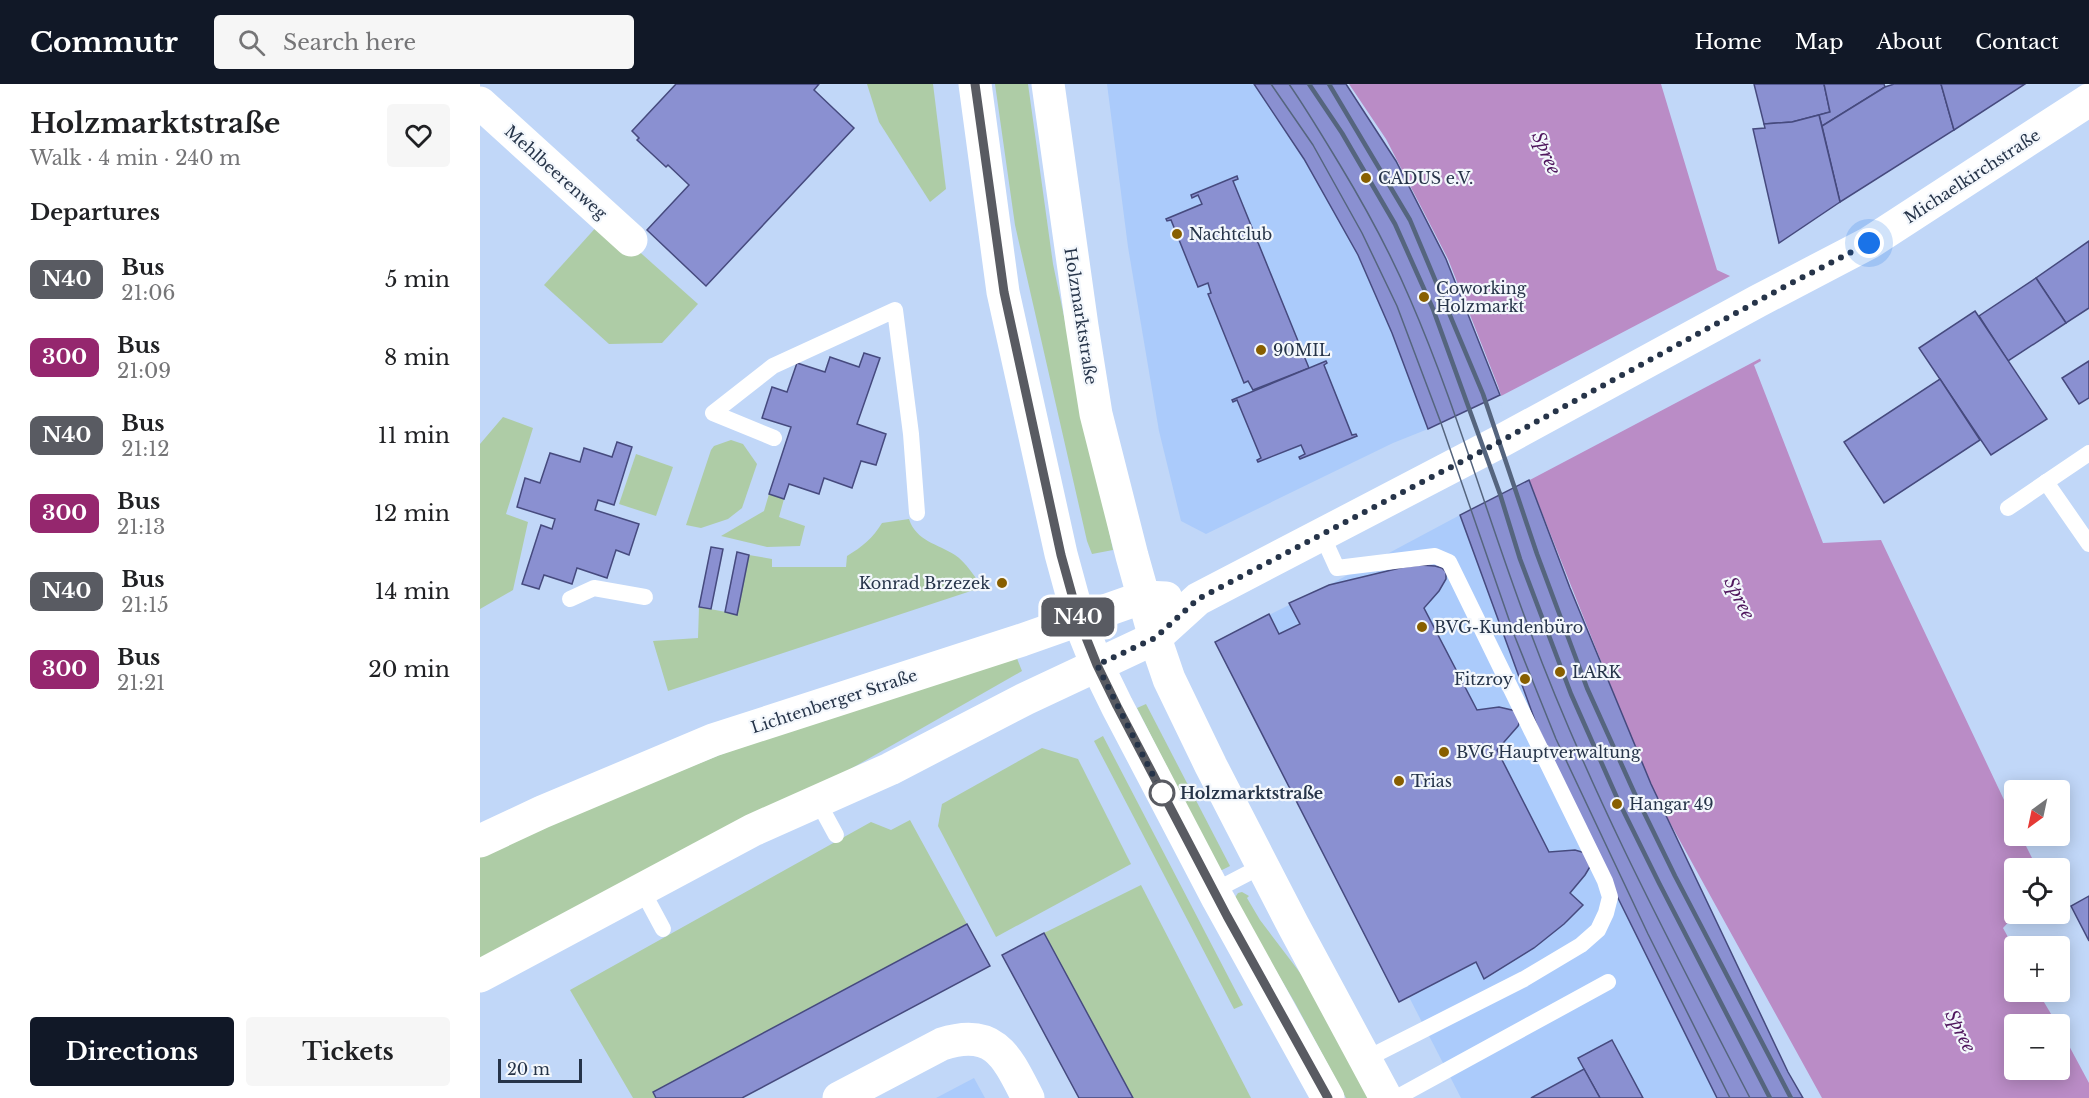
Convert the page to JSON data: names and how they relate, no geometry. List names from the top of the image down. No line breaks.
{"streets":{"main road":["Mehlbeerenweg","Michaelkirchstraße","Holzmarktstraße","Lichtenberger Straße"]},"crossings":[["Michaelkirchstraße","Lichtenberger Straße"],["Holzmarktstraße","Lichtenberger Straße"]],"water":["Spree"],"places":["CADUS e.V.","Nachtclub","Coworking Holzmarkt","90MIL","Konrad Brzezek","BVG-Kundenbüro","LARK","Fitzroy","BVG Hauptverwaltung","Trias","Holzmarktstraße","Hangar 49"],"lines":["bus line N40"],"scale_bar":"20 m","north":"bottom left","page":{"header":"Commutr","search":"Search here","nav":["Home","Map","About","Contact"],"heading":[["Holzmarktstraße","Walk · 4 min · 240 m"],"Departures"],"on_map":"N40","list":[{"mark":"N40","name":"Bus","note":"21:06","value":"5 min"},{"mark":"300","name":"Bus","note":"21:09","value":"8 min"},{"mark":"N40","name":"Bus","note":"21:12","value":"11 min"},{"mark":"300","name":"Bus","note":"21:13","value":"12 min"},{"mark":"N40","name":"Bus","note":"21:15","value":"14 min"},{"mark":"300","name":"Bus","note":"21:21","value":"20 min"}],"map_buttons":["+","−"],"buttons":["Directions","Tickets"],"scale":"20 m"}}
